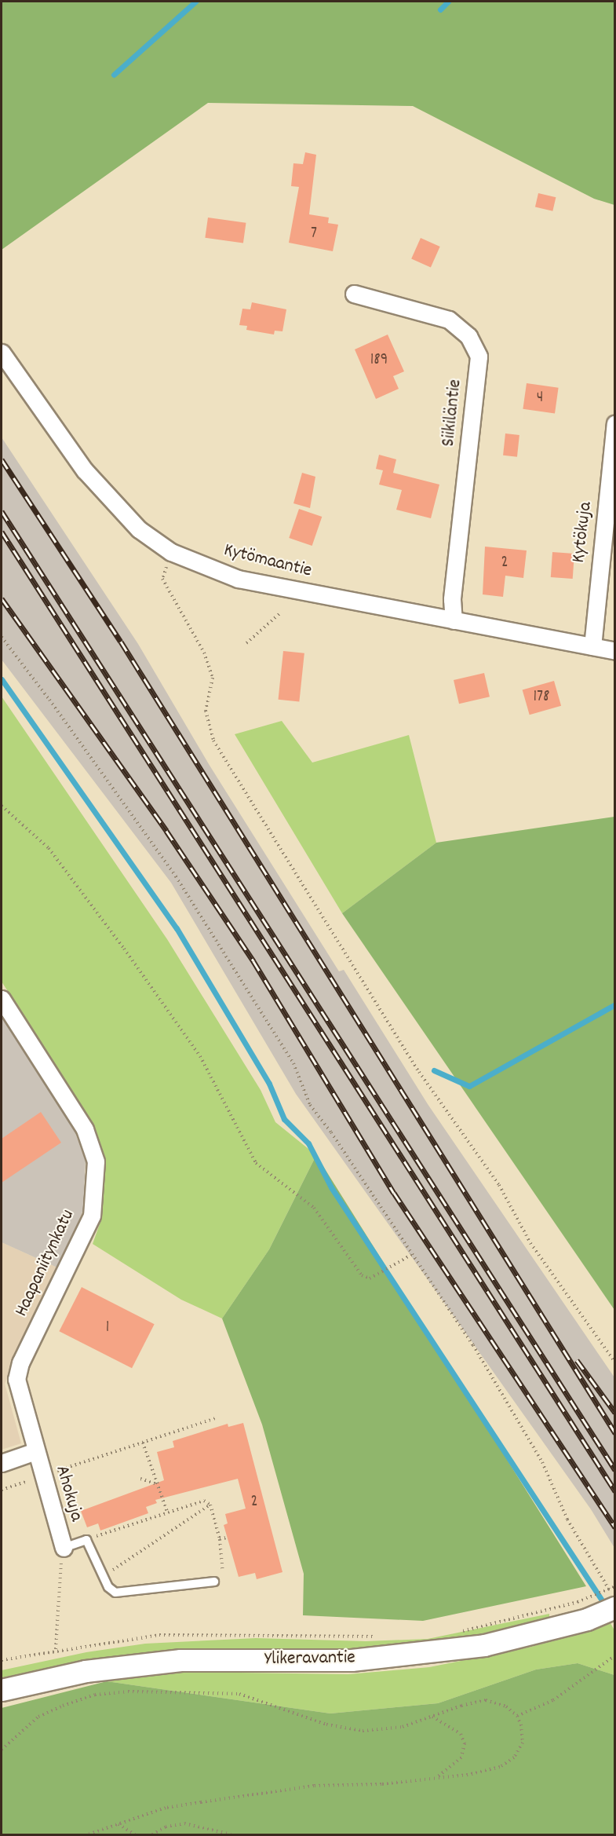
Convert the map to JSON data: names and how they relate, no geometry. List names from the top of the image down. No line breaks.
{"streets":{"street":["Siikiläntie","Kytökuja","Kytömaantie","Haapaniitynkatu","Ahokuja","Ylikeravantie"]},"crossings":[["Siikiläntie","Kytömaantie"],["Kytökuja","Kytömaantie"],["Haapaniitynkatu","Ahokuja"]],"house_numbers":["7","189","4","2","178","1","2"]}
